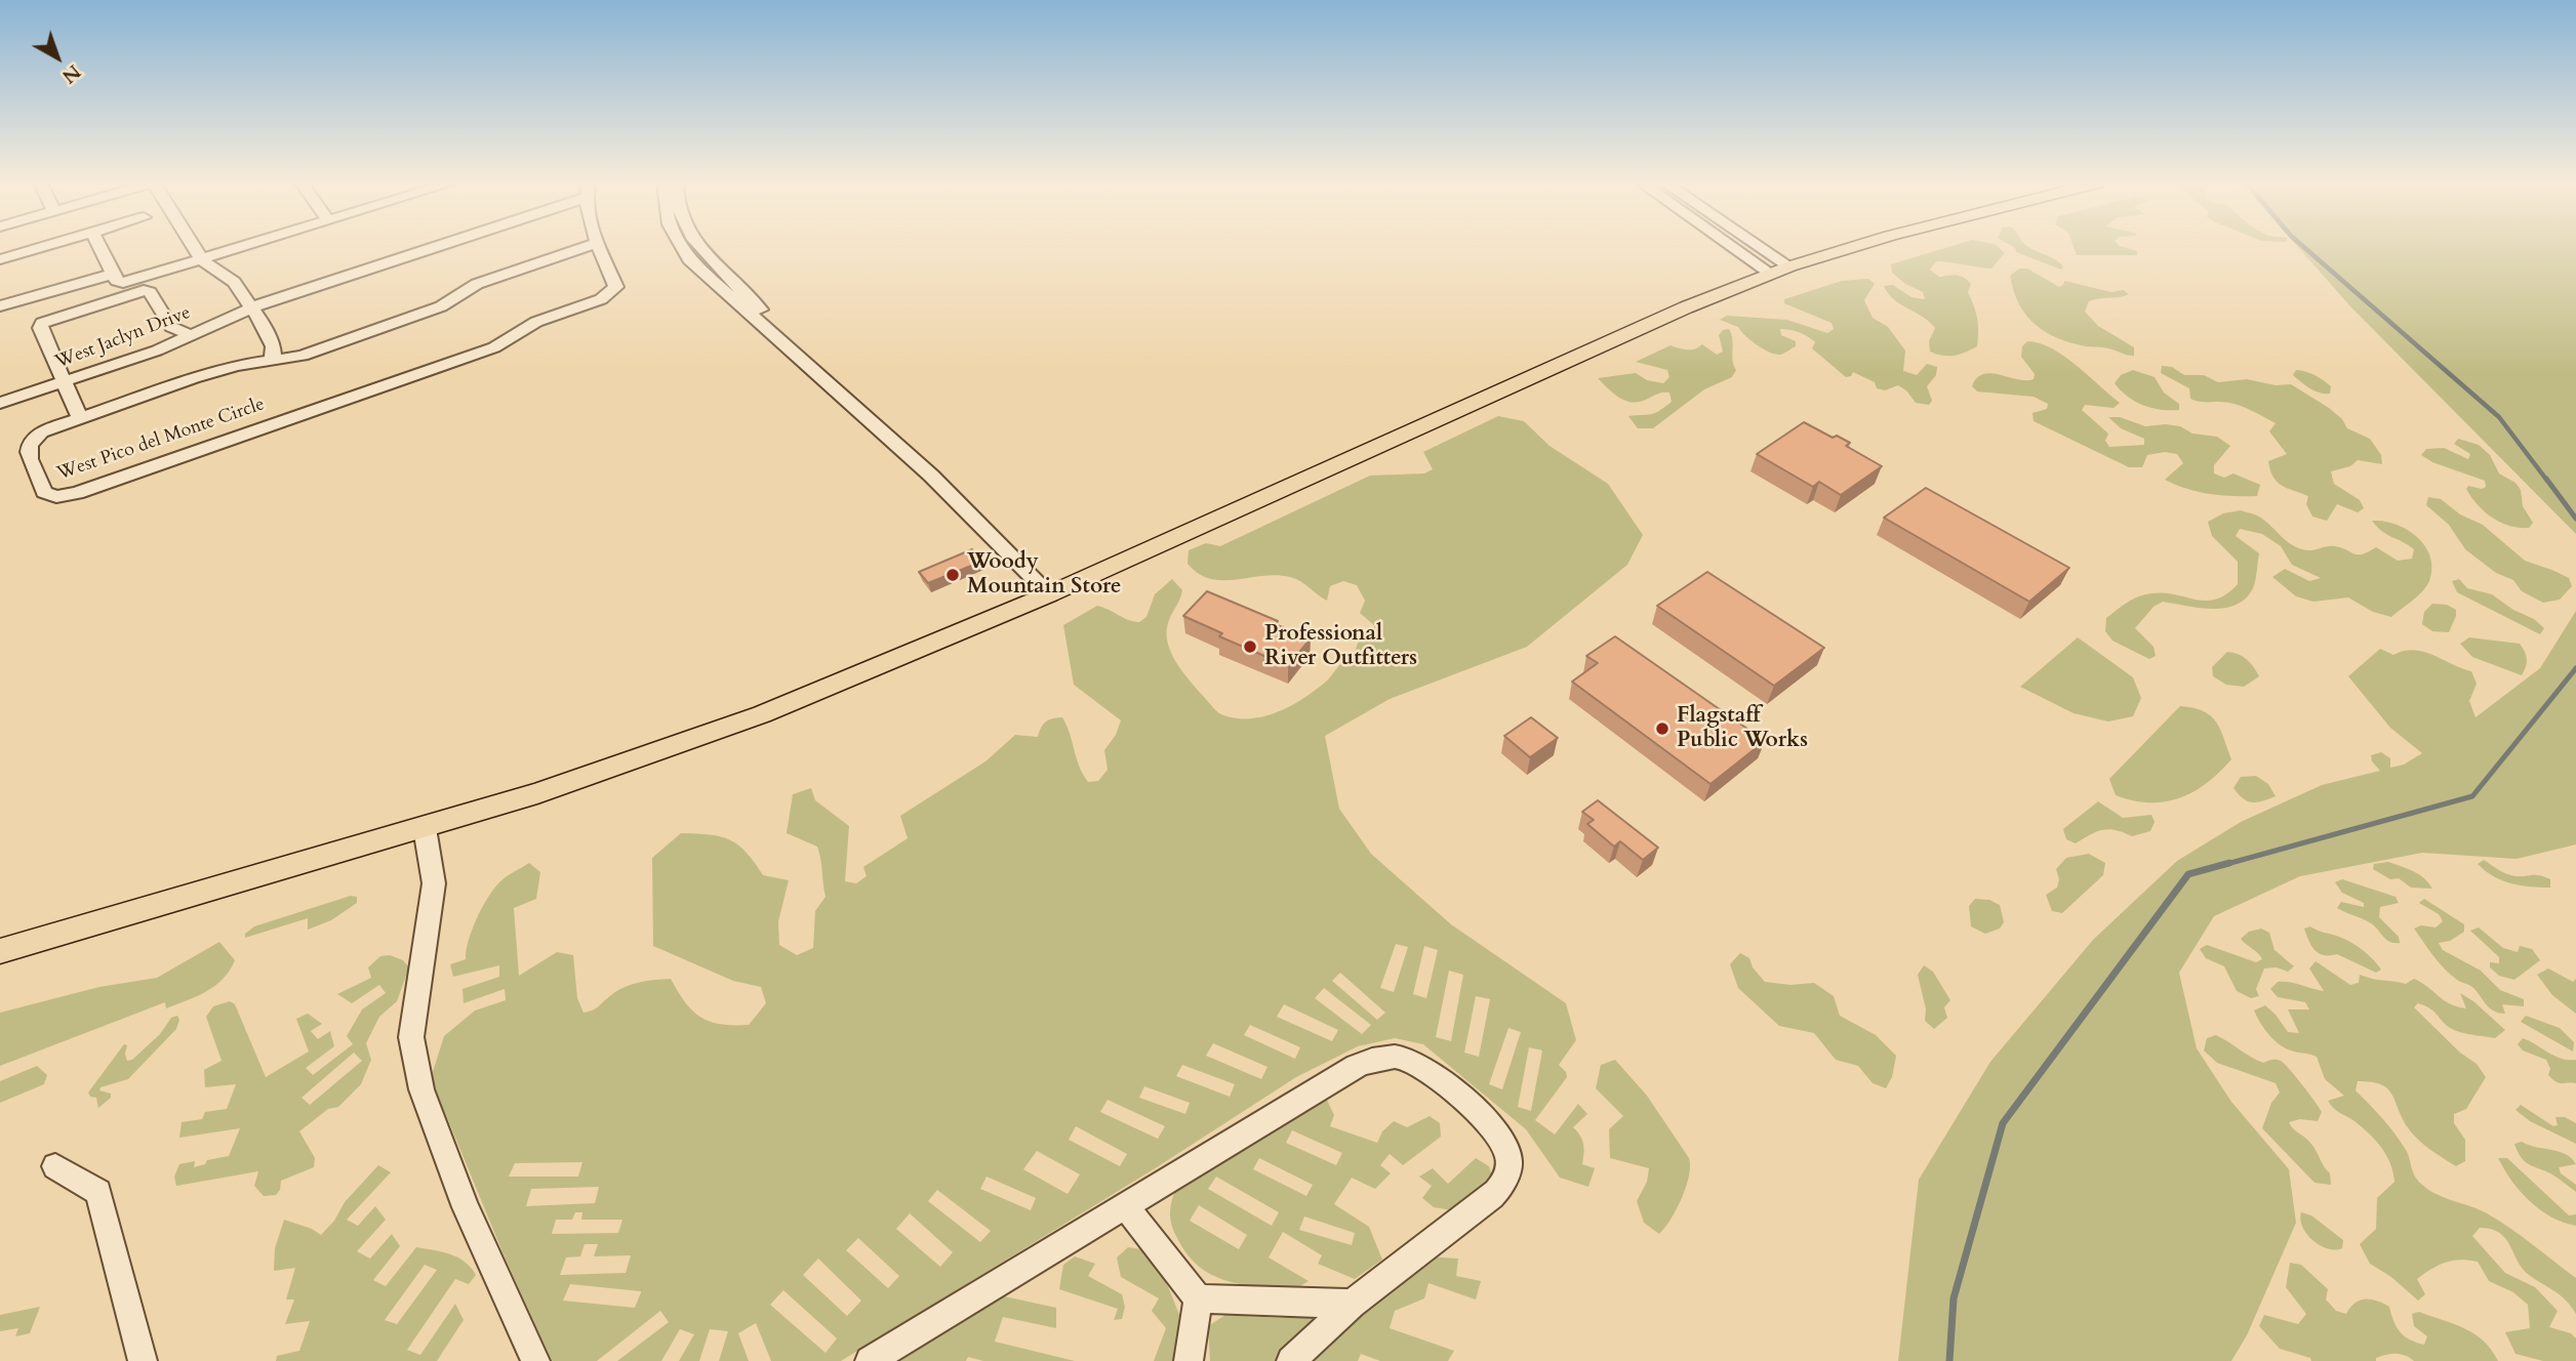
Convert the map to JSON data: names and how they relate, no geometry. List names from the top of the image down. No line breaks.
{"streets":{"street":["West Jaclyn Drive","West Pico del Monte Circle"]},"places":["Woody Mountain Store","Professional River Outfitters","Flagstaff Public Works"],"north":"bottom right"}
